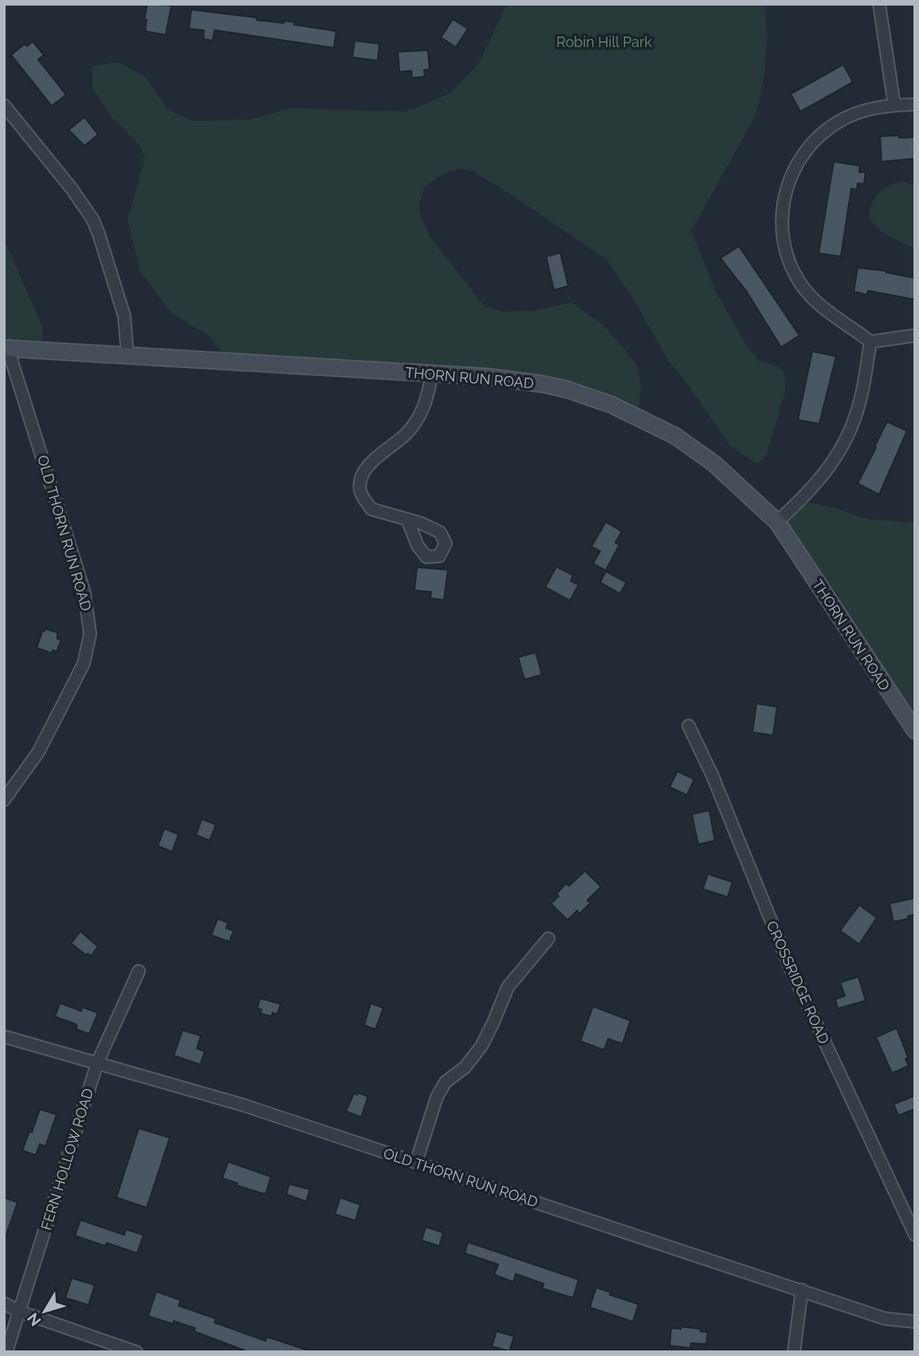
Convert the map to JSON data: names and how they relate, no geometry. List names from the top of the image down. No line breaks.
{"streets":{"street":["THORN RUN ROAD","OLD THORN RUN ROAD","CROSSRIDGE ROAD","FERN HOLLOW ROAD"]},"crossings":[["THORN RUN ROAD","OLD THORN RUN ROAD"],["OLD THORN RUN ROAD","FERN HOLLOW ROAD"]],"parks":["Robin Hill Park"],"north":"bottom left"}
